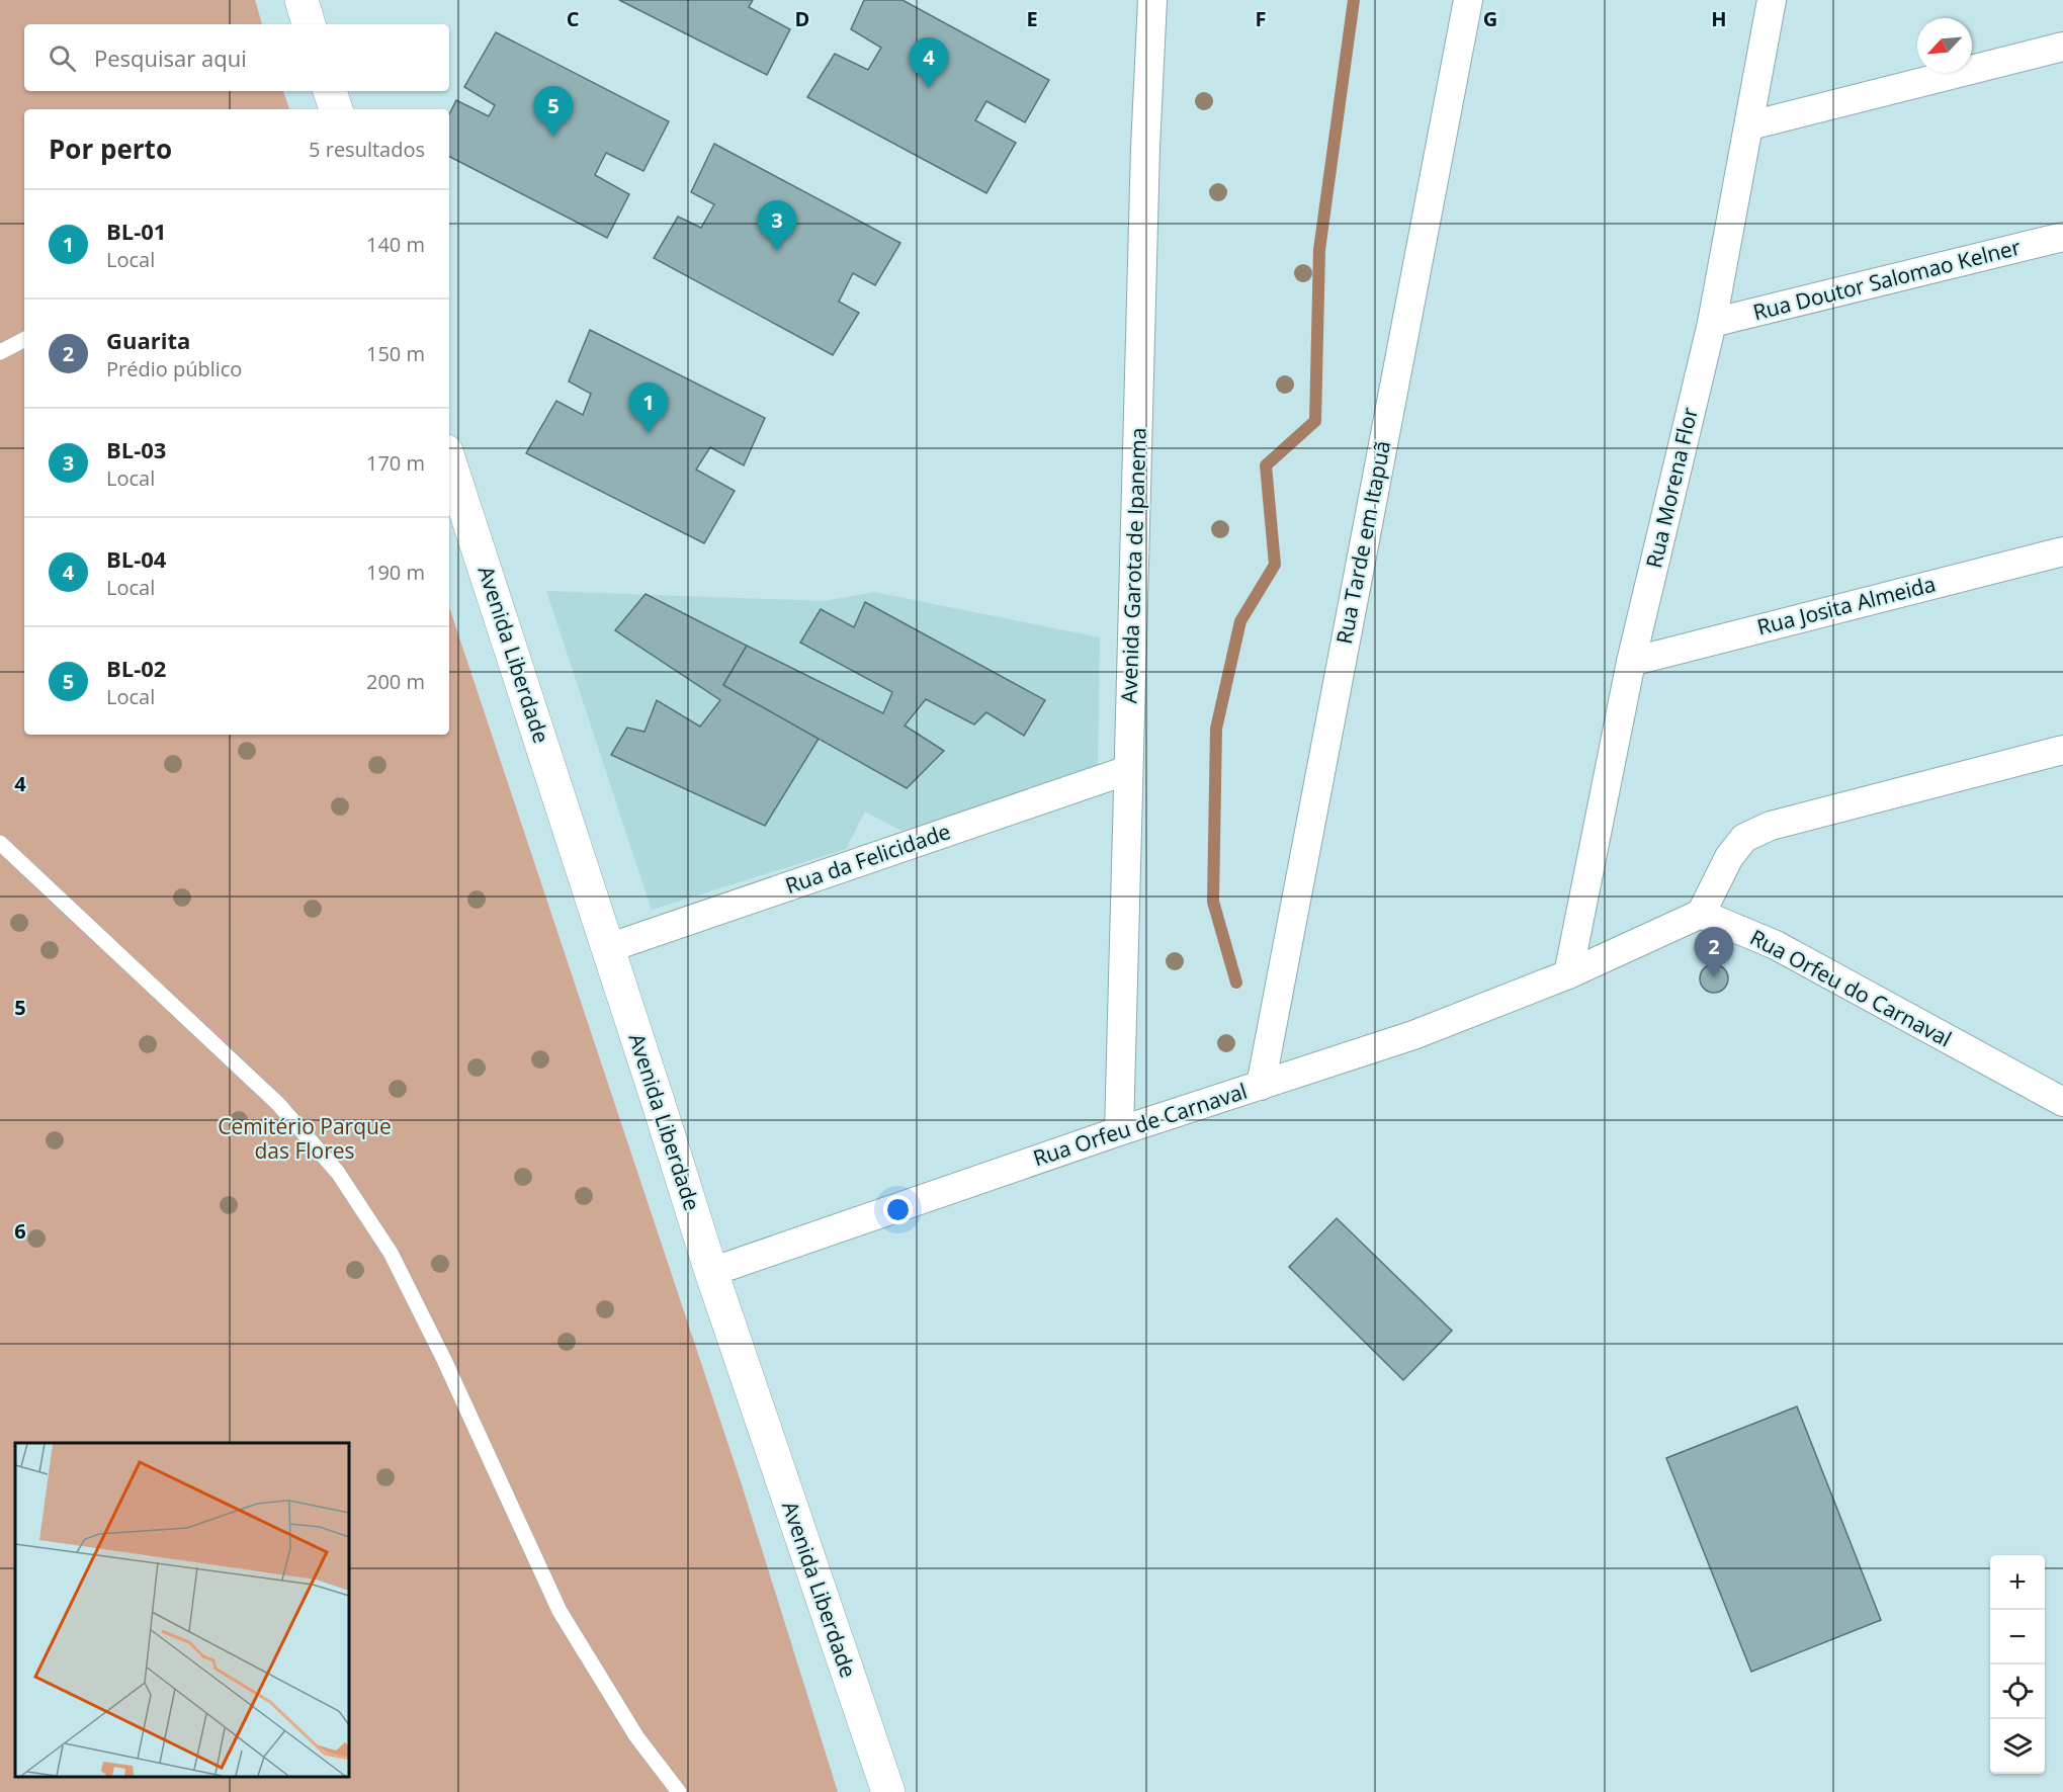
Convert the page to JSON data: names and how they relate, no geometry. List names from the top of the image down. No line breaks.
{"streets":{"main road":["Avenida Liberdade"],"street":["Rua Doutor Salomao Kelner","Rua Morena Flor","Rua Tarde em Itapuã","Avenida Garota de Ipanema","Rua Josita Almeida","Rua da Felicidade","Rua Orfeu do Carnaval","Rua Orfeu de Carnaval"]},"crossings":[["Rua Doutor Salomao Kelner","Rua Morena Flor"],["Rua Morena Flor","Rua Josita Almeida"],["Rua Morena Flor","Rua Orfeu de Carnaval"],["Rua Tarde em Itapuã","Rua Orfeu de Carnaval"],["Avenida Garota de Ipanema","Rua da Felicidade"],["Avenida Garota de Ipanema","Rua Orfeu de Carnaval"],["Avenida Liberdade","Rua da Felicidade"],["Avenida Liberdade","Rua Orfeu de Carnaval"]],"parks":["Cemitério Parque das Flores"],"north":"bottom left","page":{"search":"Pesquisar aqui","pins":["4","5","3","1","2"],"heading":["Por perto","5 resultados"],"list":[{"mark":"1","name":"BL-01","note":"Local","value":"140 m"},{"mark":"2","name":"Guarita","note":"Prédio público","value":"150 m"},{"mark":"3","name":"BL-03","note":"Local","value":"170 m"},{"mark":"4","name":"BL-04","note":"Local","value":"190 m"},{"mark":"5","name":"BL-02","note":"Local","value":"200 m"}],"map_buttons":["+","−"]},"grid":{"columns":["C","D","E","F","G","H"],"rows":["4","5","6"]}}
